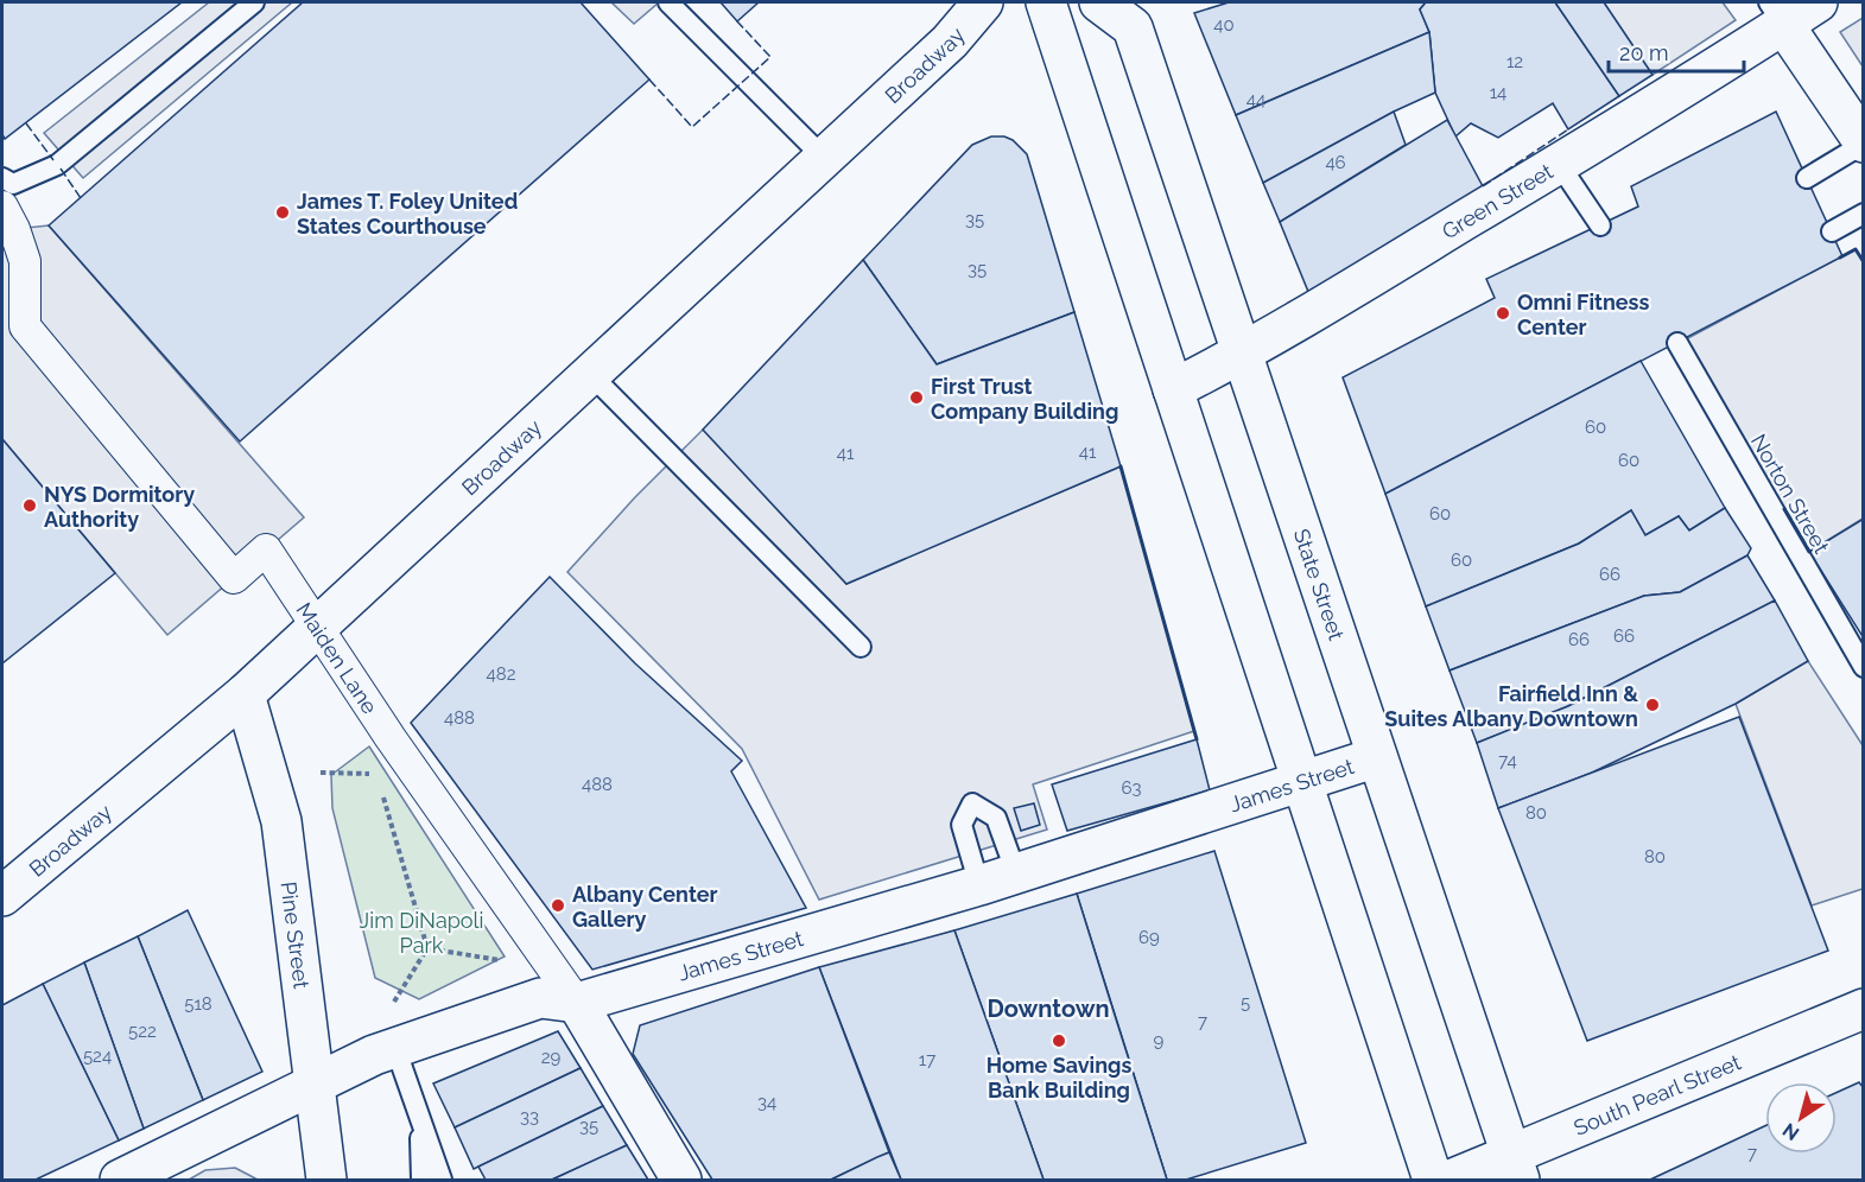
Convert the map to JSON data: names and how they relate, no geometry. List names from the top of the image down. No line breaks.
{"streets":{"street":["Broadway","Green Street","State Street","Maiden Lane","James Street","Pine Street","South Pearl Street"],"lane":["Norton Street"]},"crossings":[["Broadway","Maiden Lane"],["Broadway","Pine Street"],["Green Street","State Street"],["State Street","James Street"],["State Street","South Pearl Street"],["Maiden Lane","James Street"],["James Street","Pine Street"]],"districts":["Downtown"],"parks":["Jim DiNapoli Park"],"places":["James T. Foley United States Courthouse","Omni Fitness Center","First Trust Company Building","NYS Dormitory Authority","Fairfield Inn & Suites Albany Downtown","Albany Center Gallery","Home Savings Bank Building"],"house_numbers":["40","12","14","44","46","35","35","60","41","41","60","60","60","66","66","66","482","488","74","488","63","80","80","69","5","518","7","522","9","524","29","17","34","33","35","7"],"scale_bar":"20 m","north":"bottom left"}
